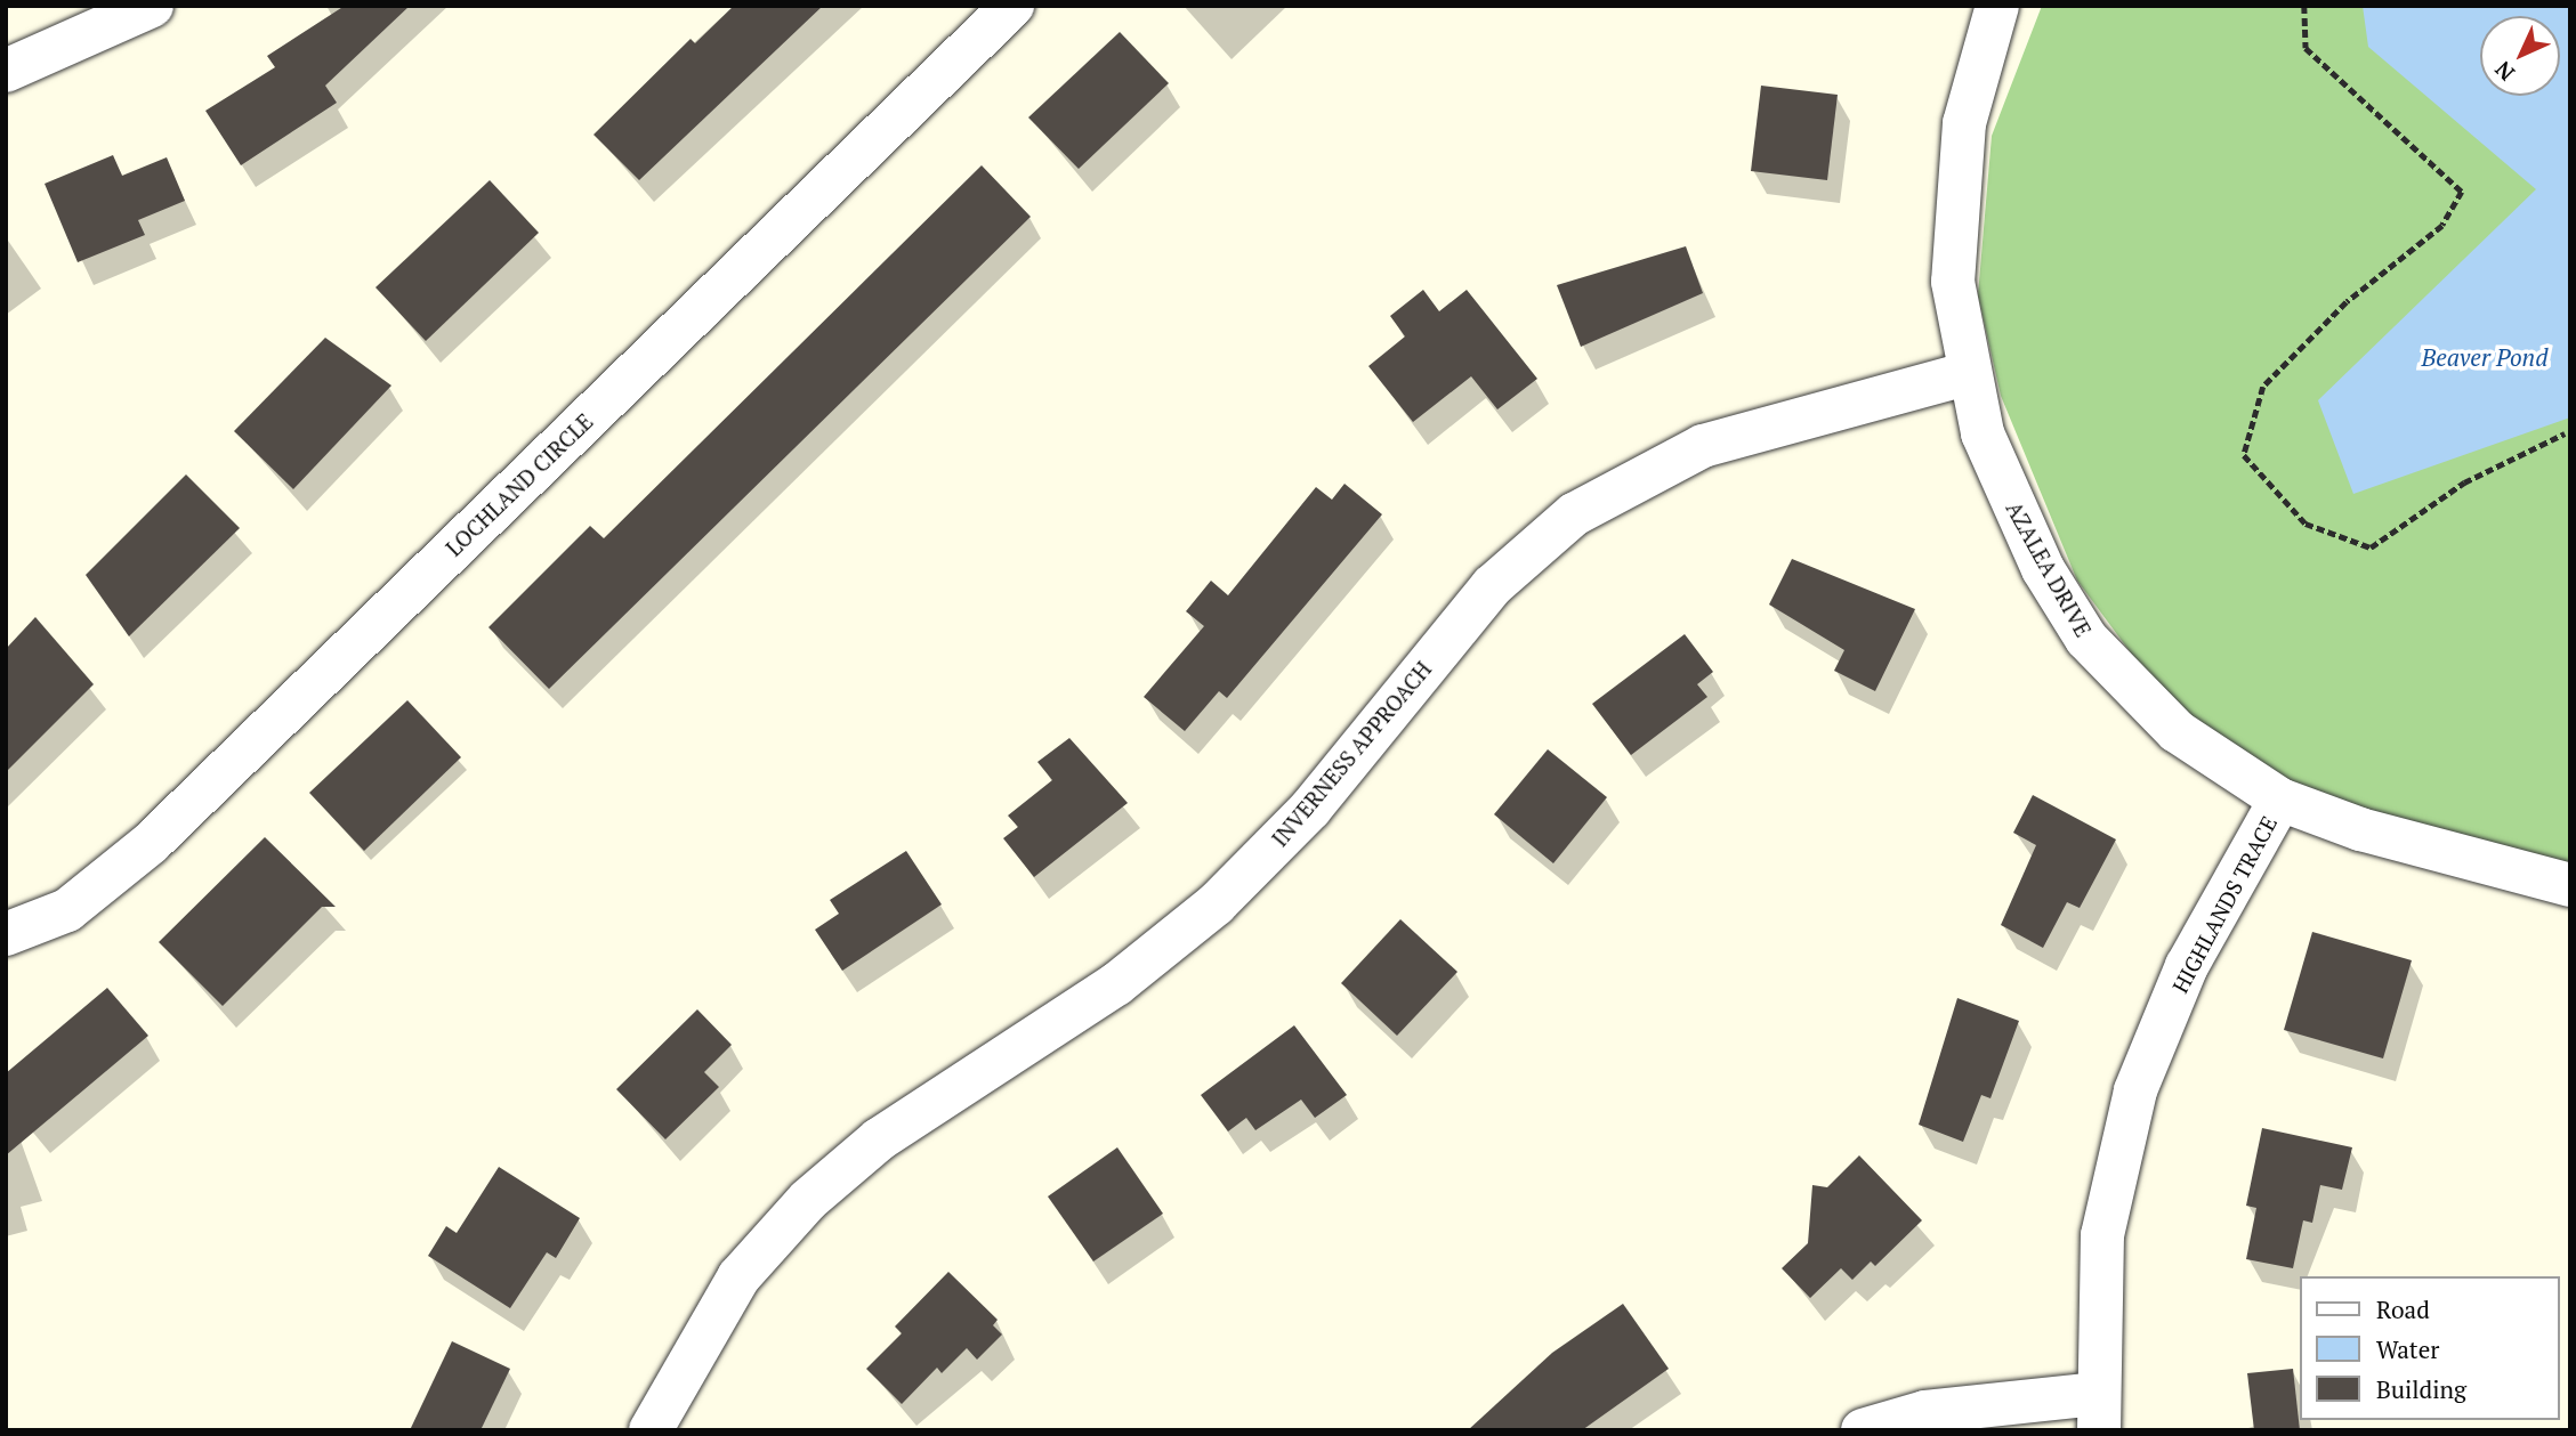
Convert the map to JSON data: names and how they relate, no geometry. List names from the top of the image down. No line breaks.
{"streets":{"street":["LOCHLAND CIRCLE","AZALEA DRIVE","INVERNESS APPROACH","HIGHLANDS TRACE"]},"crossings":[["AZALEA DRIVE","INVERNESS APPROACH"],["AZALEA DRIVE","HIGHLANDS TRACE"]],"water":["Beaver Pond"],"legend":["Road","Water","Building"],"north":"bottom left"}
